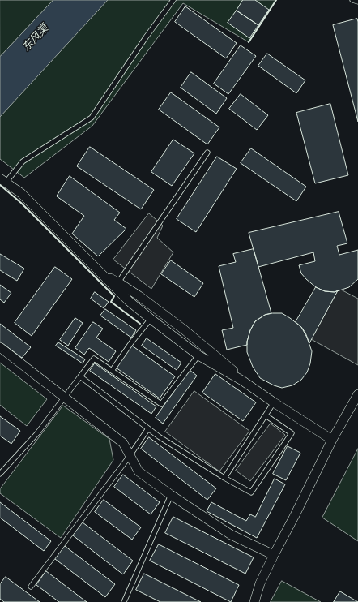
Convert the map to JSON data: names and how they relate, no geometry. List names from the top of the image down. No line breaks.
{"water":["东风渠"]}
